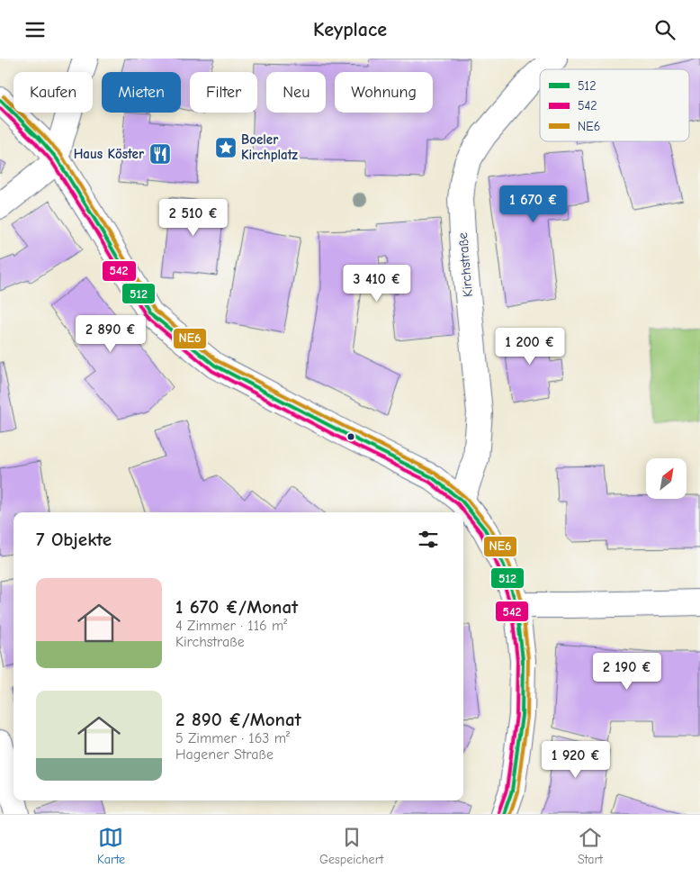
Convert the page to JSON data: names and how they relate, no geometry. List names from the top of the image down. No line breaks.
{"streets":{"street":["Kirchstraße"]},"places":{"place":["Boeler Kirchplatz"],"restaurant":["Haus Köster"]},"lines":["transit line NE6","transit line 512","transit line 542"],"legend":["512","542","NE6"],"north":"top right","page":{"header":"Keyplace","chip":["Kaufen","Mieten","Filter","Neu","Wohnung"],"price":["1 670 €","2 510 €","3 410 €","2 890 €","1 200 €","2 190 €","1 920 €"],"heading":"7 Objekte","list":[{"name":"1 670 €/Monat","note":"4 Zimmer · 116 m² · Kirchstraße"},{"name":"2 890 €/Monat","note":"5 Zimmer · 163 m² · Hagener Straße"}],"tabs":["Karte","Gespeichert","Start"]}}
